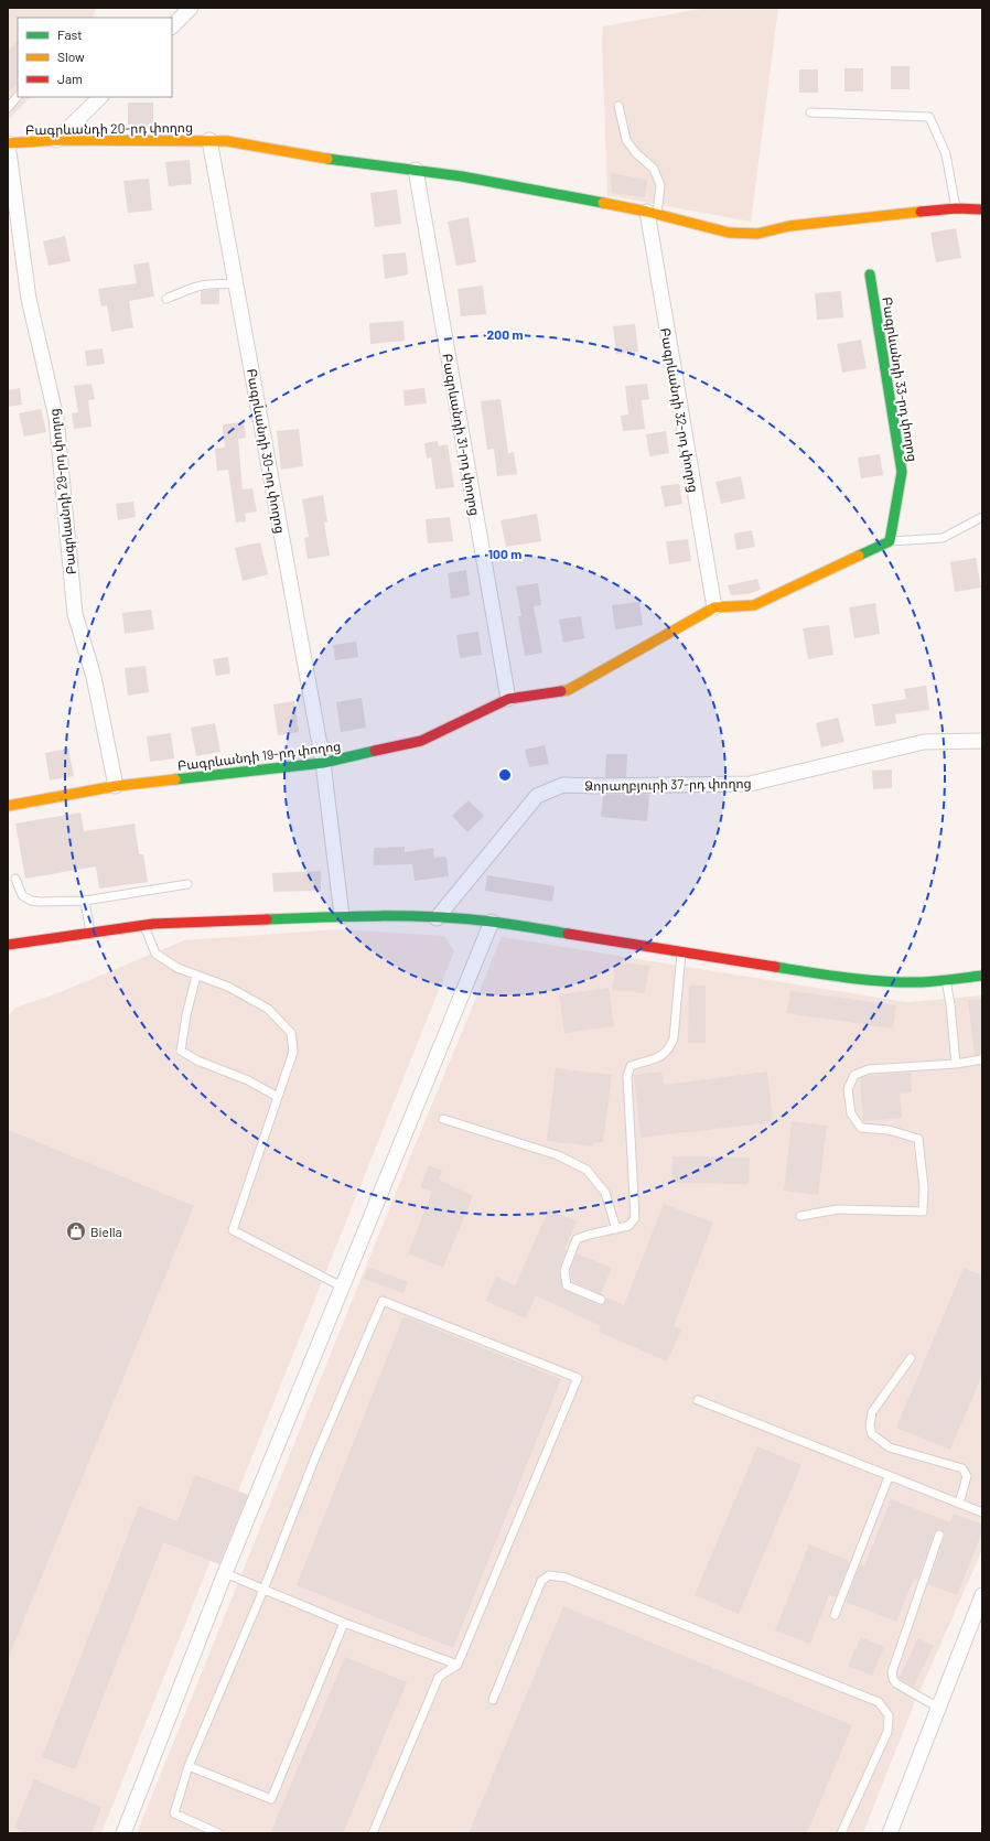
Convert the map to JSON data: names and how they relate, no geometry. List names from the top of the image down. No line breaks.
{"streets":{"street":["Բագրևանդի 20-րդ փողոց","Բագրևանդի 33-րդ փողոց","Բագրևանդի 32-րդ փողոց","Բագրևանդի 31-րդ փողոց","Բագրևանդի 30-րդ փողոց","Բագրևանդի 29-րդ փողոց","Բագրևանդի 19-րդ փողոց","Ձորաղբյուրի 37-րդ փողոց"]},"crossings":[["Բագրևանդի 20-րդ փողոց","Բագրևանդի 32-րդ փողոց"],["Բագրևանդի 20-րդ փողոց","Բագրևանդի 31-րդ փողոց"],["Բագրևանդի 20-րդ փողոց","Բագրևանդի 30-րդ փողոց"],["Բագրևանդի 20-րդ փողոց","Բագրևանդի 29-րդ փողոց"],["Բագրևանդի 33-րդ փողոց","Բագրևանդի 19-րդ փողոց"],["Բագրևանդի 32-րդ փողոց","Բագրևանդի 19-րդ փողոց"],["Բագրևանդի 31-րդ փողոց","Բագրևանդի 19-րդ փողոց"],["Բագրևանդի 30-րդ փողոց","Բագրևանդի 19-րդ փողոց"],["Բագրևանդի 29-րդ փողոց","Բագրևանդի 19-րդ փողոց"]],"places":{"shop":["Biella"]},"legend":["Fast","Slow","Jam"],"rings":["200 m","100 m"]}
